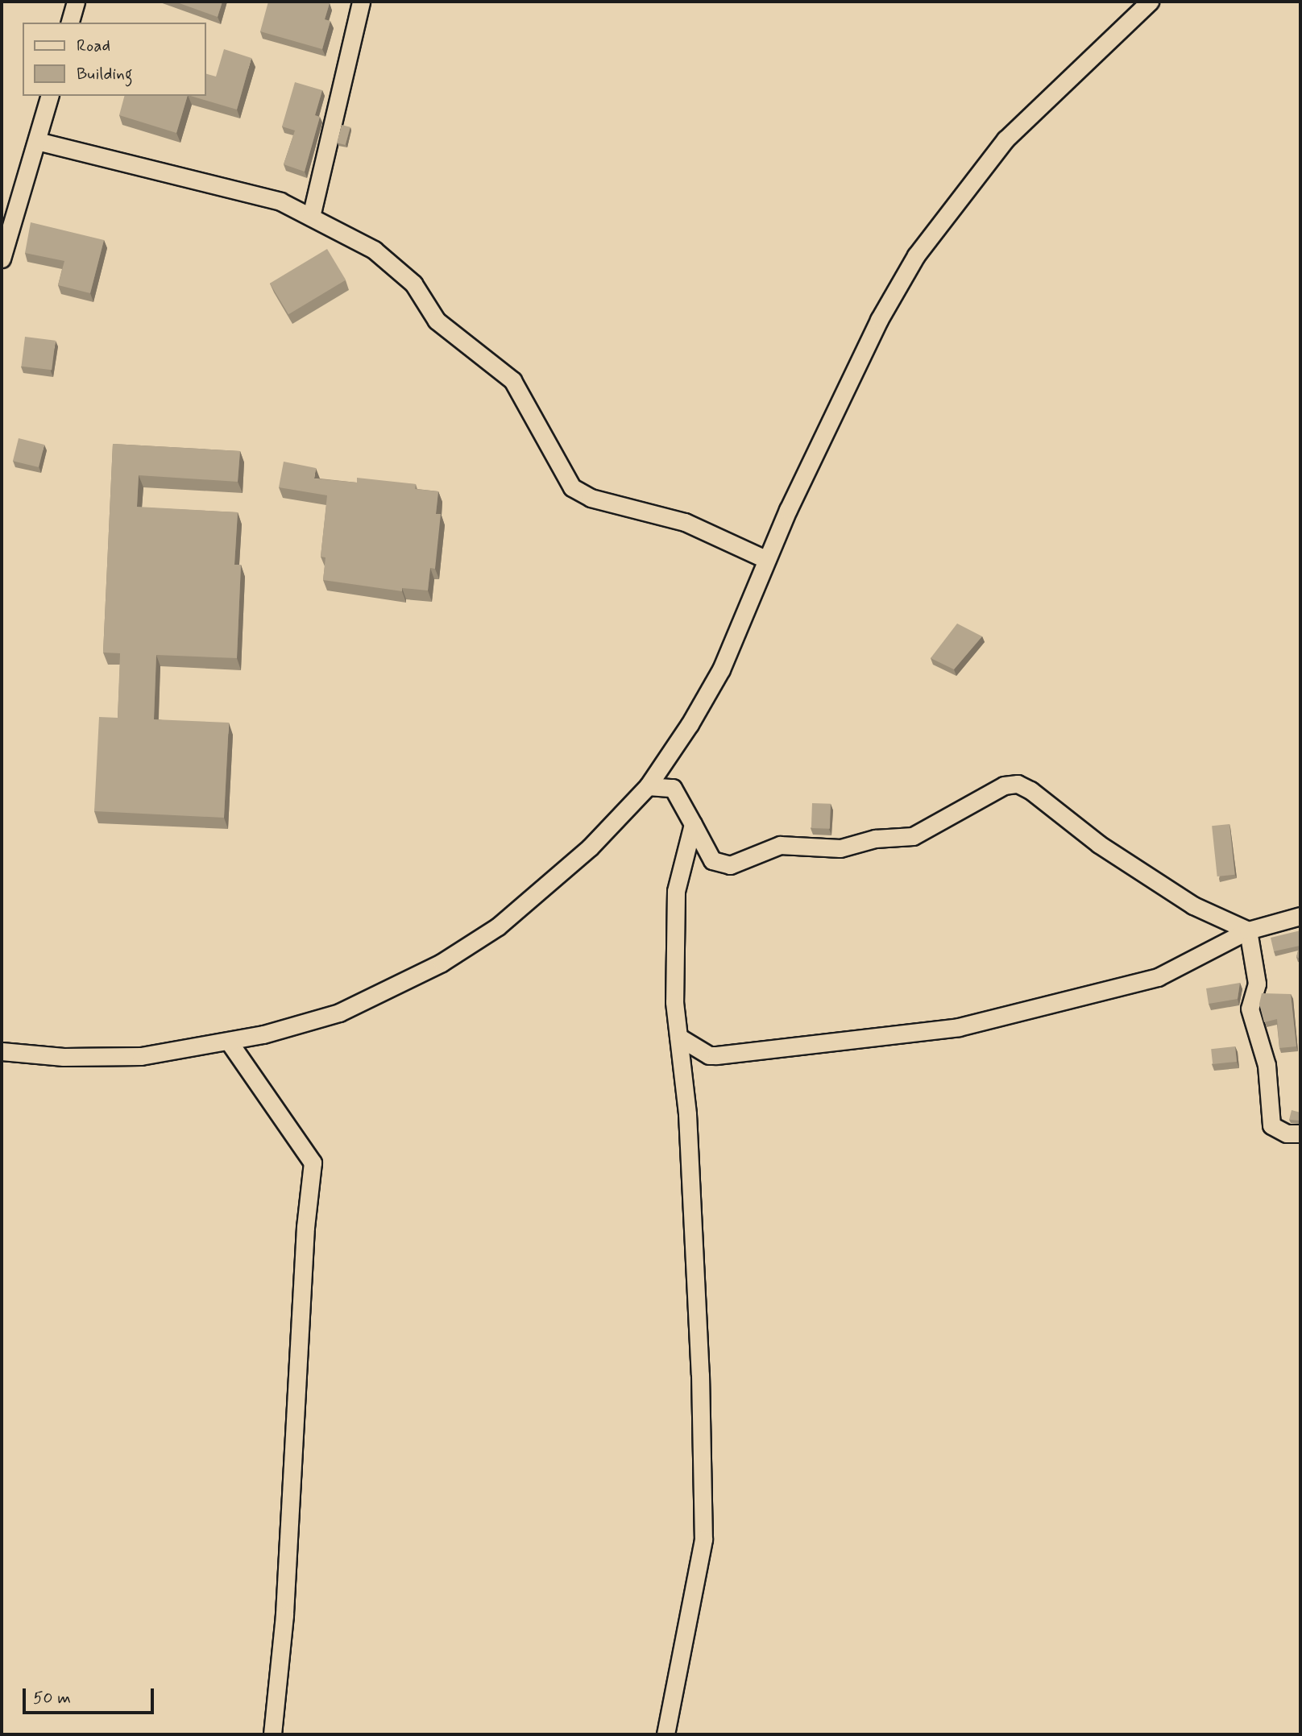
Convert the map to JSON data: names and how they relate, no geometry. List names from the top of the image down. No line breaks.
{"legend":["Road","Building"],"scale_bar":"50 m"}
